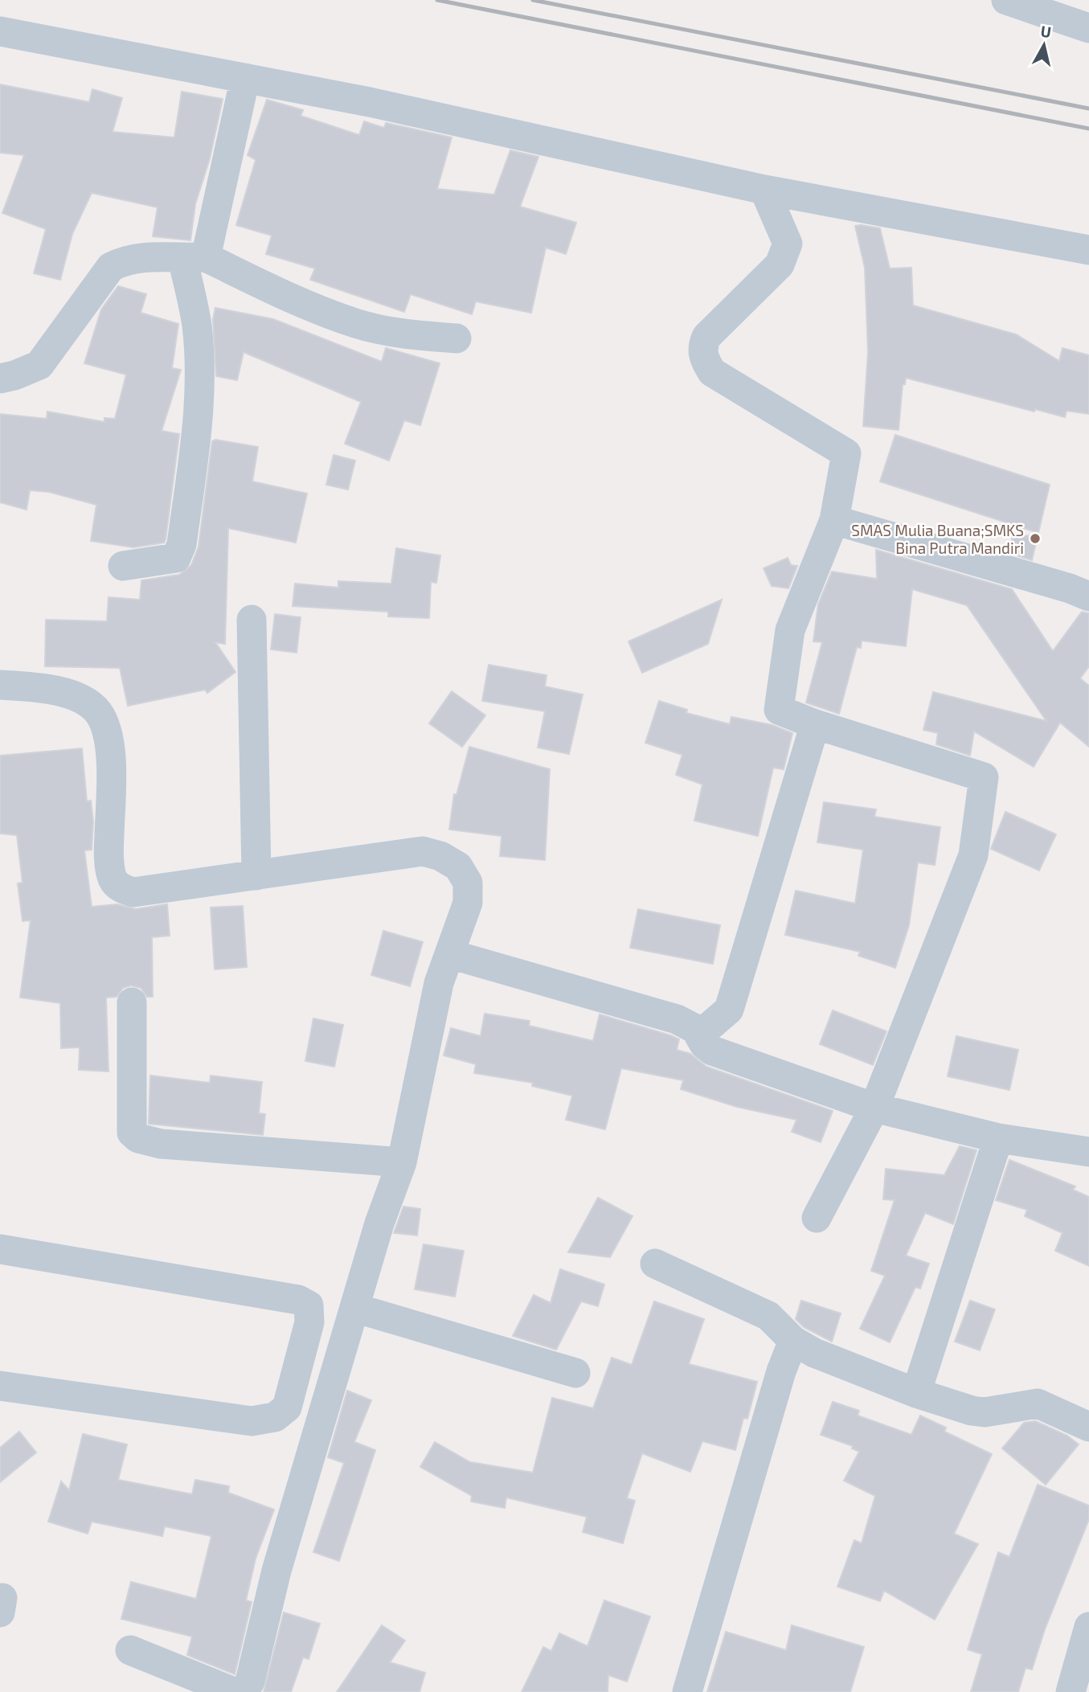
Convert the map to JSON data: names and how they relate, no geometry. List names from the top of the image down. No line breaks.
{"places":["SMAS Mulia Buana;SMKS Bina Putra Mandiri"],"north":"top"}
